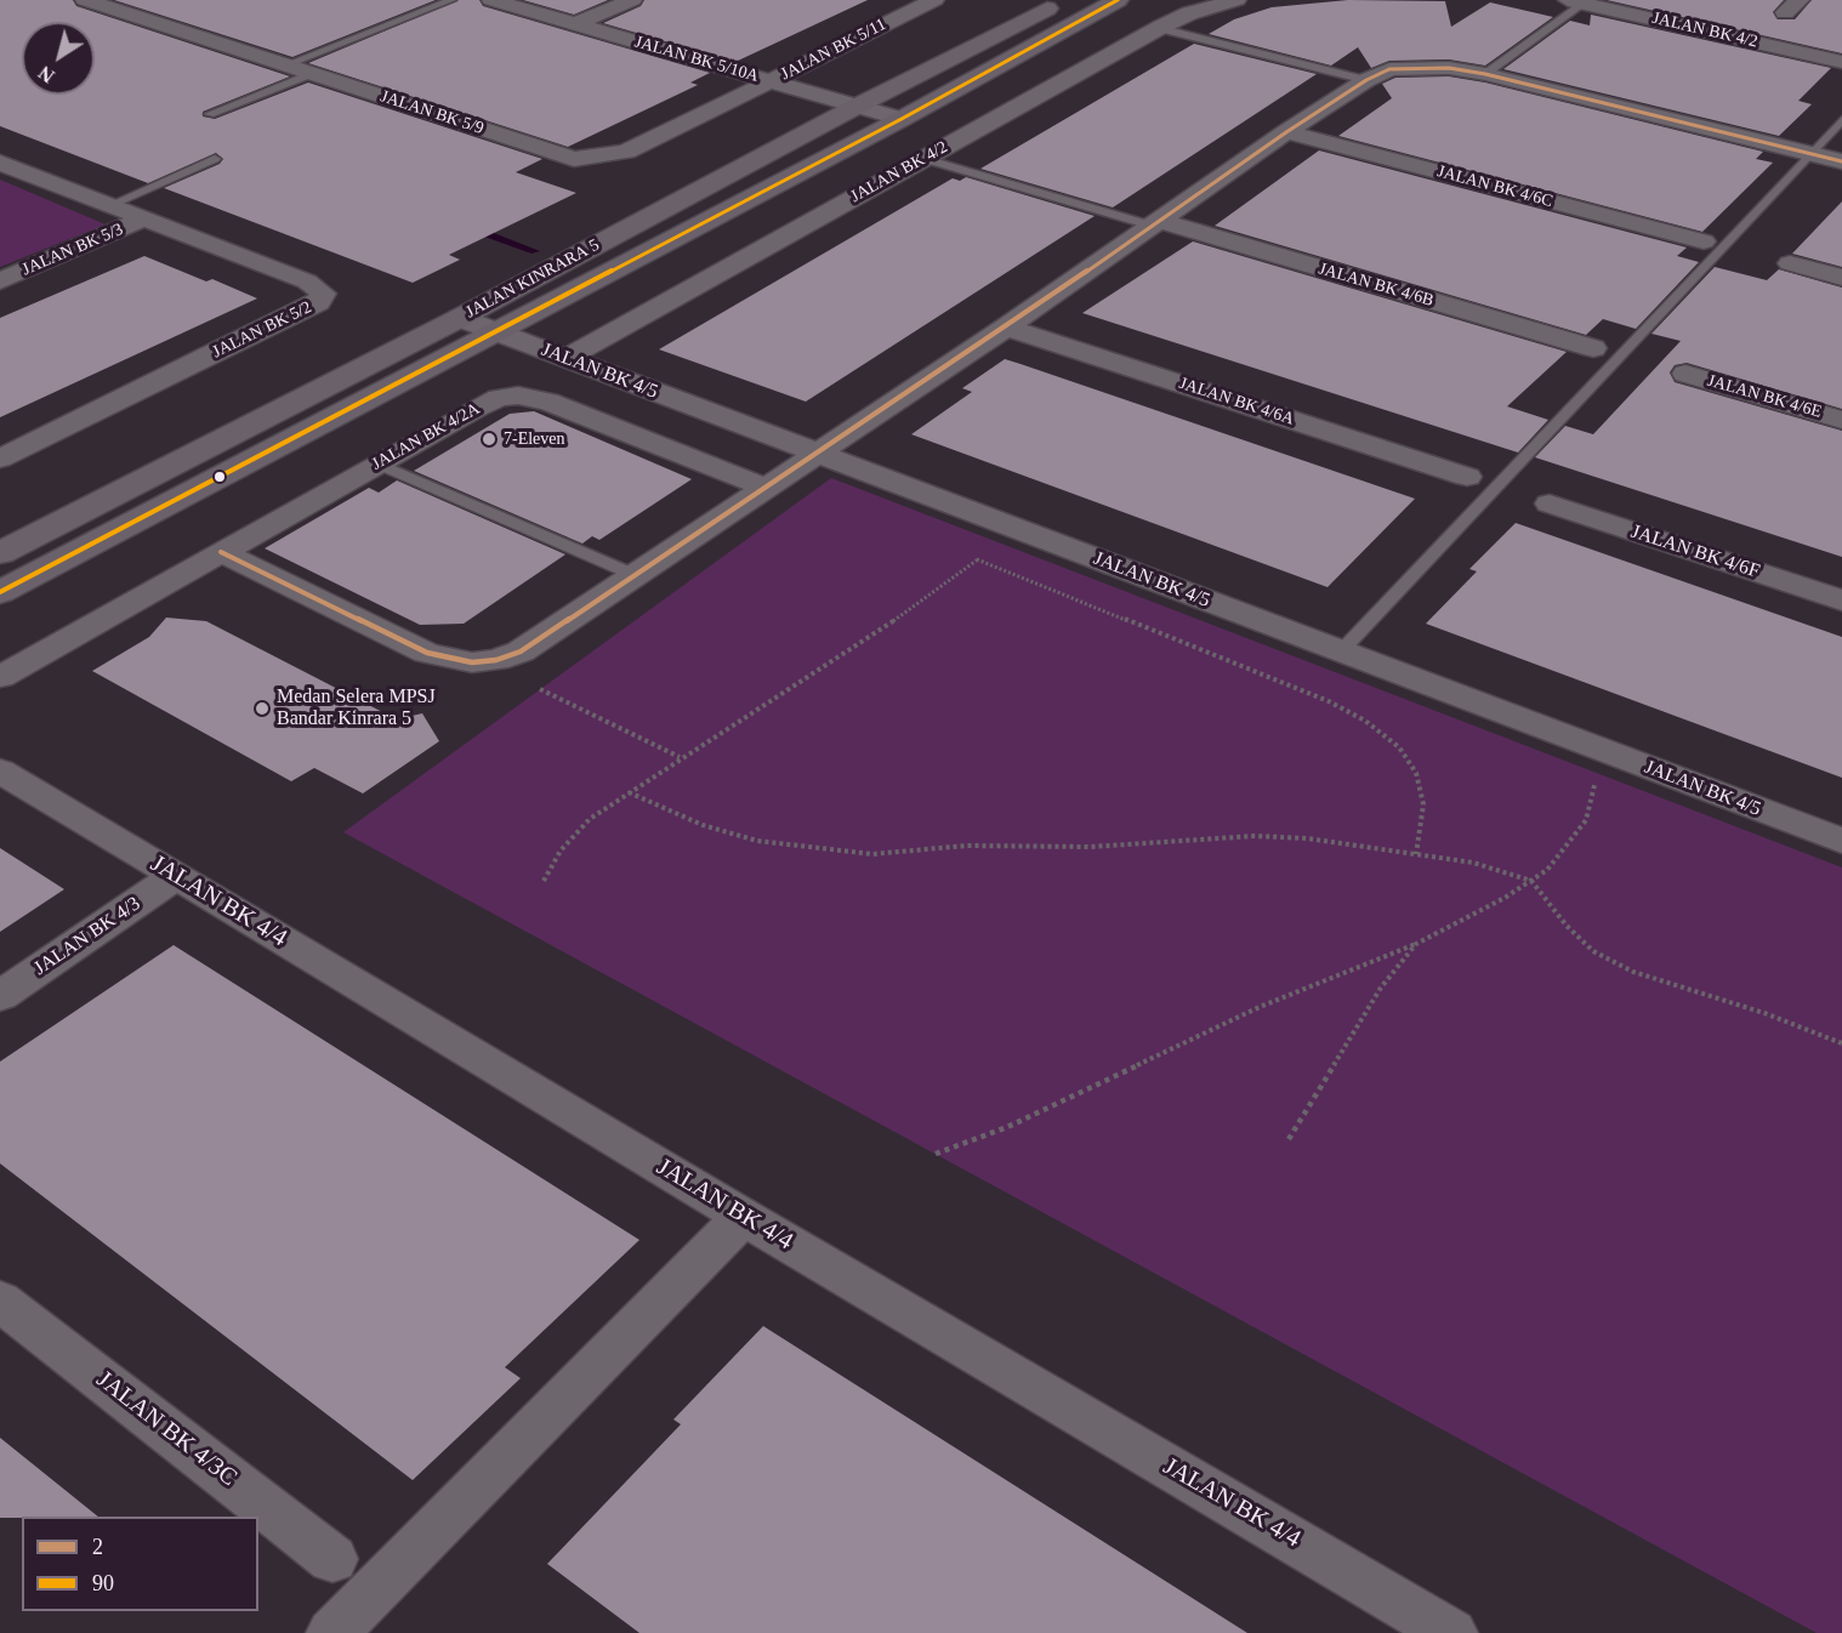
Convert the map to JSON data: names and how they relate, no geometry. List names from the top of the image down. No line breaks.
{"streets":{"main road":["JALAN KINRARA 5"],"street":["JALAN BK 4/2","JALAN BK 5/11","JALAN BK 5/10A","JALAN BK 5/9","JALAN BK 4/6C","JALAN BK 5/3","JALAN BK 4/6B","JALAN BK 5/2","JALAN BK 4/5","JALAN BK 4/6E","JALAN BK 4/6A","JALAN BK 4/2A","JALAN BK 4/6F","JALAN BK 4/4","JALAN BK 4/3","JALAN BK 4/3C"]},"crossings":[["JALAN BK 4/2","JALAN BK 4/5"],["JALAN BK 5/11","JALAN BK 5/10A"],["JALAN BK 5/11","JALAN BK 5/9"],["JALAN BK 5/10A","JALAN BK 5/9"],["JALAN BK 5/10A","JALAN KINRARA 5"],["JALAN BK 5/3","JALAN BK 5/2"],["JALAN KINRARA 5","JALAN BK 4/5"],["JALAN BK 4/4","JALAN BK 4/3"]],"places":["7-Eleven","Medan Selera MPSJ Bandar Kinrara 5"],"lines":["transit line 90","transit line 2"],"legend":["2","90"],"north":"bottom left"}
